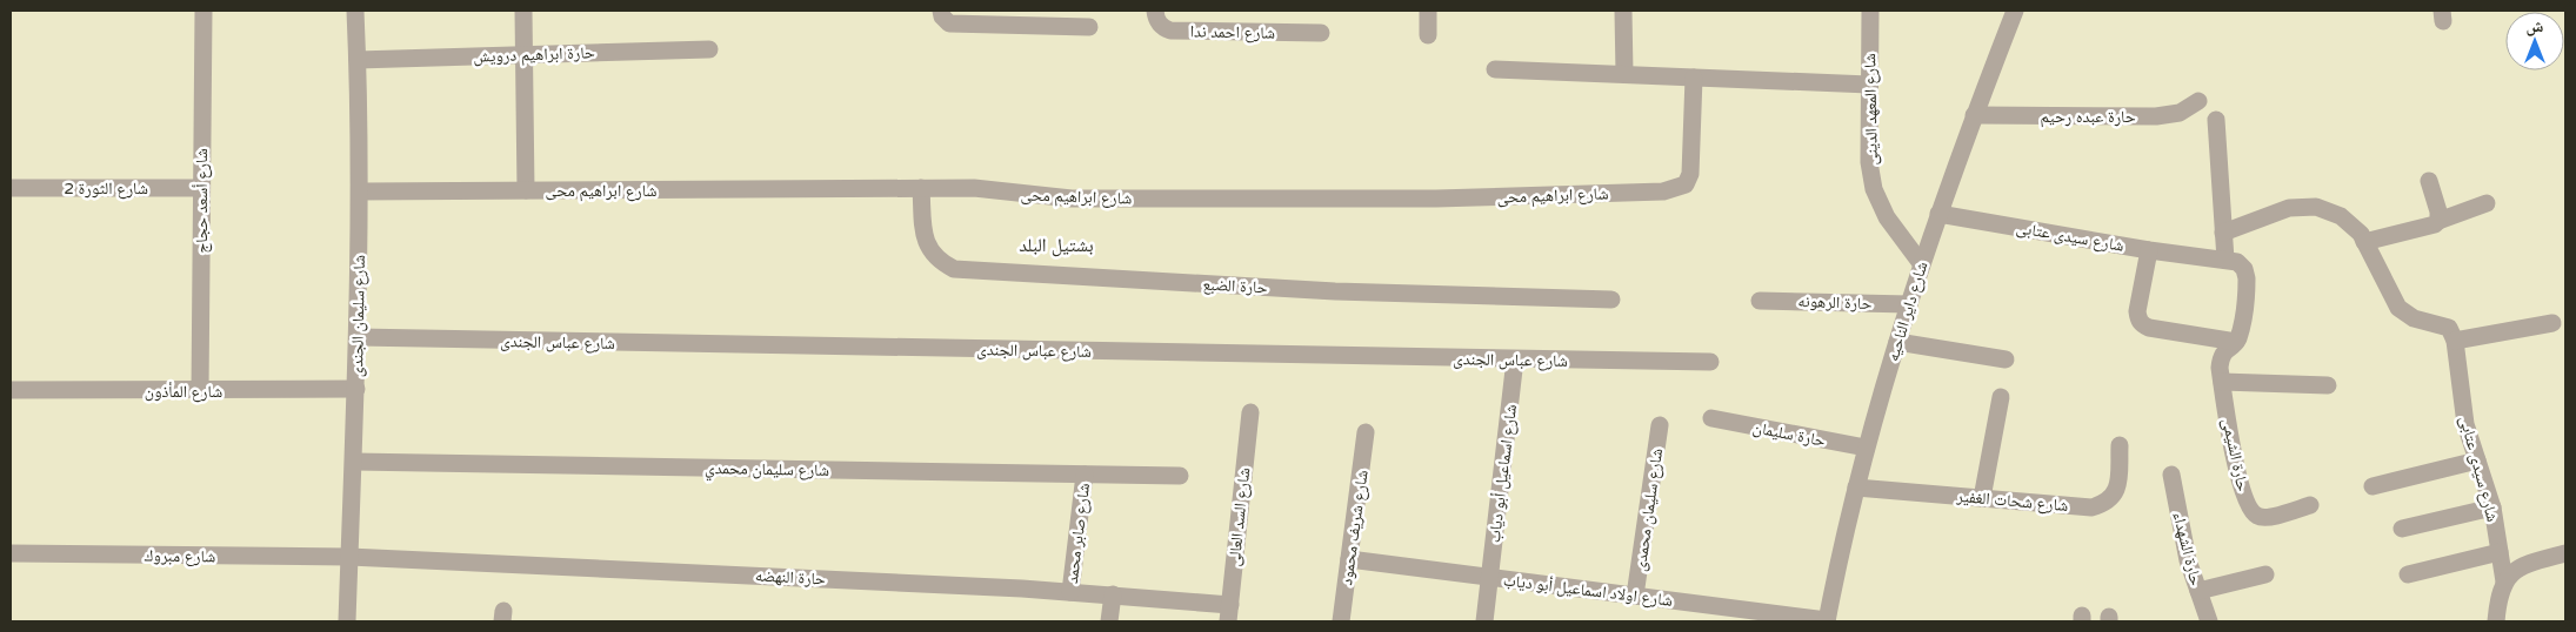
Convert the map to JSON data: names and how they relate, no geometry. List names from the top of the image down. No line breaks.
{"streets":{"street":["شارع احمد ندا","حارة ابراهيم درويش","شارع المعهد الدينى","حارة عبده رحيم","شارع الثورة 2","شارع ابراهيم محى","شارع أسعد حجاج","شارع سيدى عتابى","حارة الضبع","حارة الرهونه","شارع داير الناحيه","شارع سليمان الجندى","شارع عباس الجندى","شارع المأذون","حارة سليمان","حارة الشيمى","شارع سليمان محمدي","شارع اسماعيل أبو دياب","شارع شحات الغفير","شارع سليمان محمدى","شارع السد العالى","شارع شريف محمود","شارع صابر محمد","حارة الشهداء","شارع مبروك","حارة النهضه","شارع اولاد اسماعيل أبو دياب"]},"crossings":[["حارة ابراهيم درويش","شارع سليمان الجندى"],["شارع المعهد الدينى","شارع داير الناحيه"],["حارة عبده رحيم","شارع داير الناحيه"],["شارع الثورة 2","شارع أسعد حجاج"],["شارع ابراهيم محى","حارة الضبع"],["شارع ابراهيم محى","شارع سليمان الجندى"],["شارع أسعد حجاج","شارع المأذون"],["شارع سيدى عتابى","شارع داير الناحيه"],["شارع سيدى عتابى","حارة الشيمى"],["حارة الرهونه","شارع داير الناحيه"],["شارع داير الناحيه","حارة سليمان"],["شارع داير الناحيه","شارع شحات الغفير"],["شارع داير الناحيه","شارع اولاد اسماعيل أبو دياب"],["شارع سليمان الجندى","شارع عباس الجندى"],["شارع سليمان الجندى","شارع المأذون"],["شارع سليمان الجندى","شارع سليمان محمدي"],["شارع سليمان الجندى","شارع مبروك"],["شارع سليمان الجندى","حارة النهضه"],["شارع عباس الجندى","شارع اسماعيل أبو دياب"],["شارع سليمان محمدي","شارع صابر محمد"],["شارع اسماعيل أبو دياب","شارع اولاد اسماعيل أبو دياب"],["شارع سليمان محمدى","شارع اولاد اسماعيل أبو دياب"],["شارع السد العالى","حارة النهضه"],["شارع شريف محمود","شارع اولاد اسماعيل أبو دياب"],["شارع صابر محمد","حارة النهضه"],["شارع مبروك","حارة النهضه"]],"districts":["بشتيل البلد"],"north":"top"}
